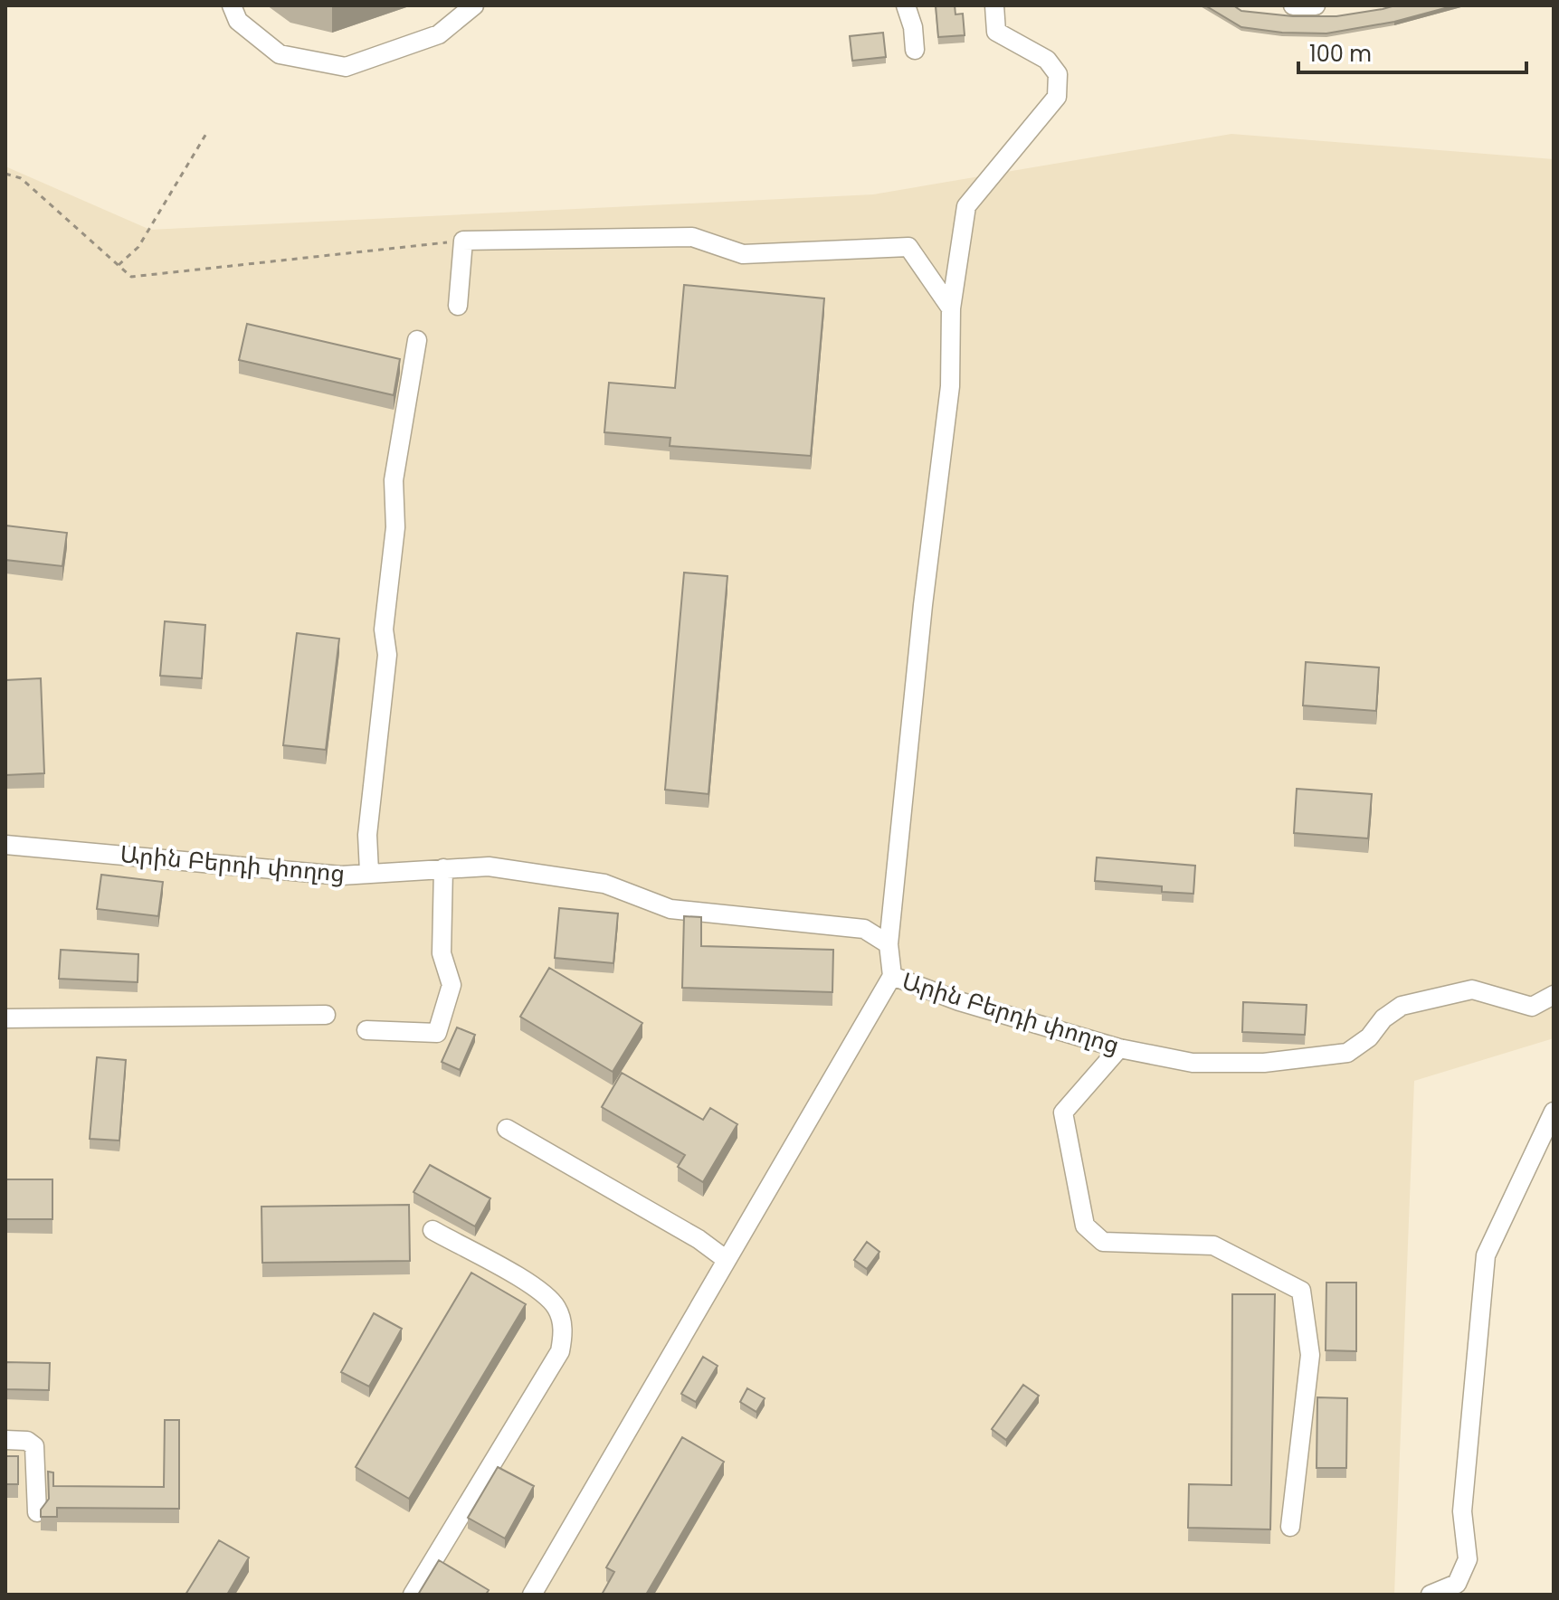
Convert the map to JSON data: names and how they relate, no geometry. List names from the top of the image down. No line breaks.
{"streets":{"street":["Արին Բերդի փողոց"]},"scale_bar":"100 m"}
